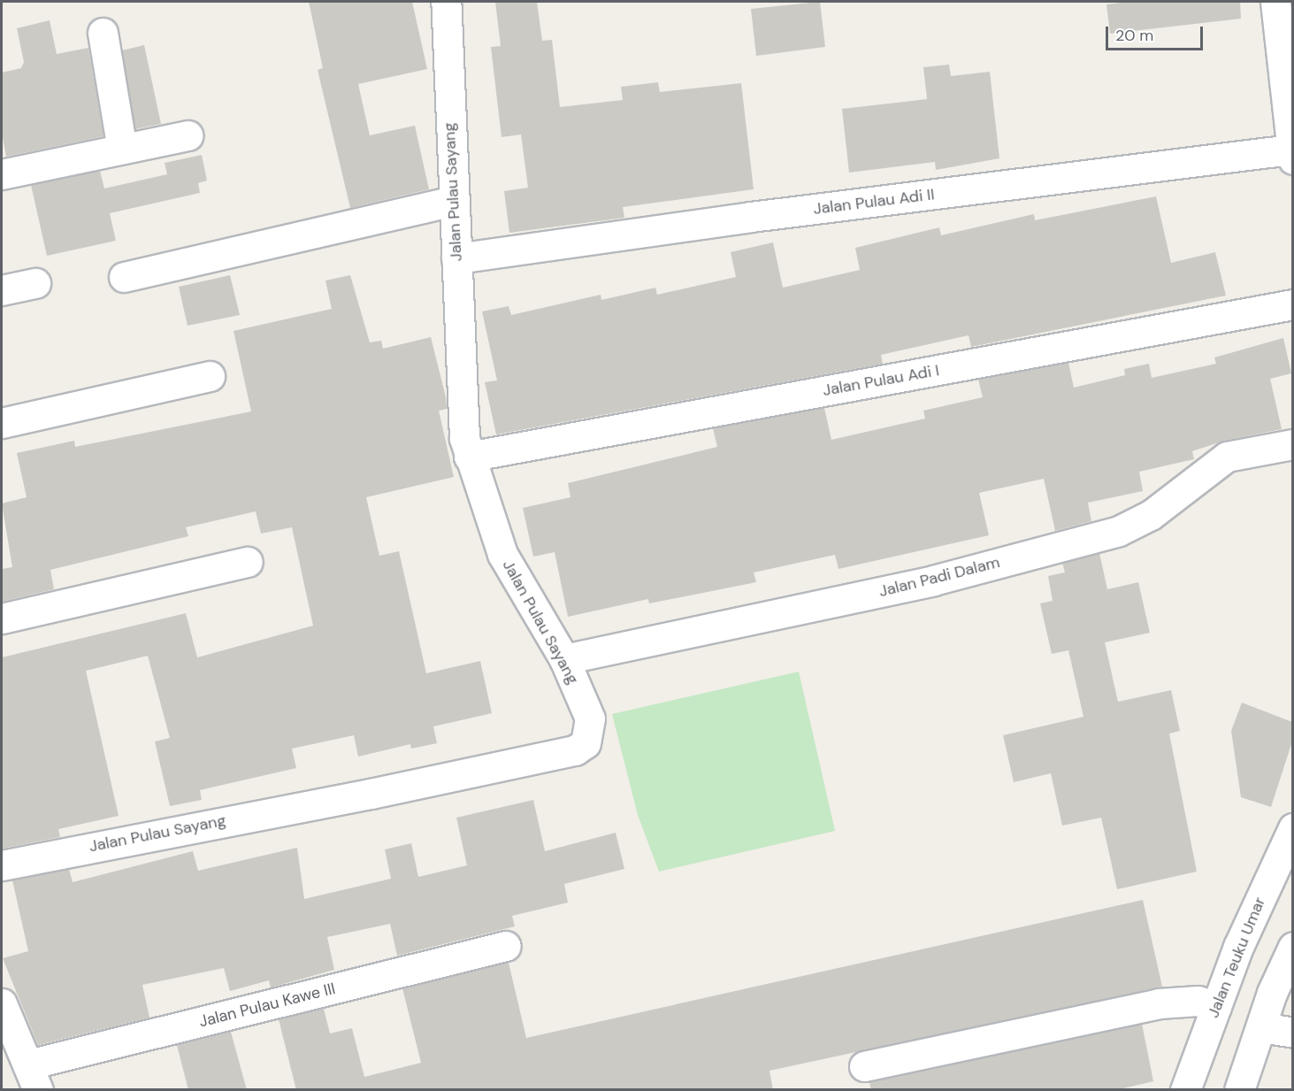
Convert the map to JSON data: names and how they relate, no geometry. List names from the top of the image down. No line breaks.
{"streets":{"street":["Jalan Pulau Sayang","Jalan Pulau Adi II","Jalan Pulau Adi I","Jalan Padi Dalam","Jalan Teuku Umar","Jalan Pulau Kawe III"]},"crossings":[["Jalan Pulau Sayang","Jalan Pulau Adi II"],["Jalan Pulau Sayang","Jalan Pulau Adi I"],["Jalan Pulau Sayang","Jalan Padi Dalam"]],"scale_bar":"20 m"}
